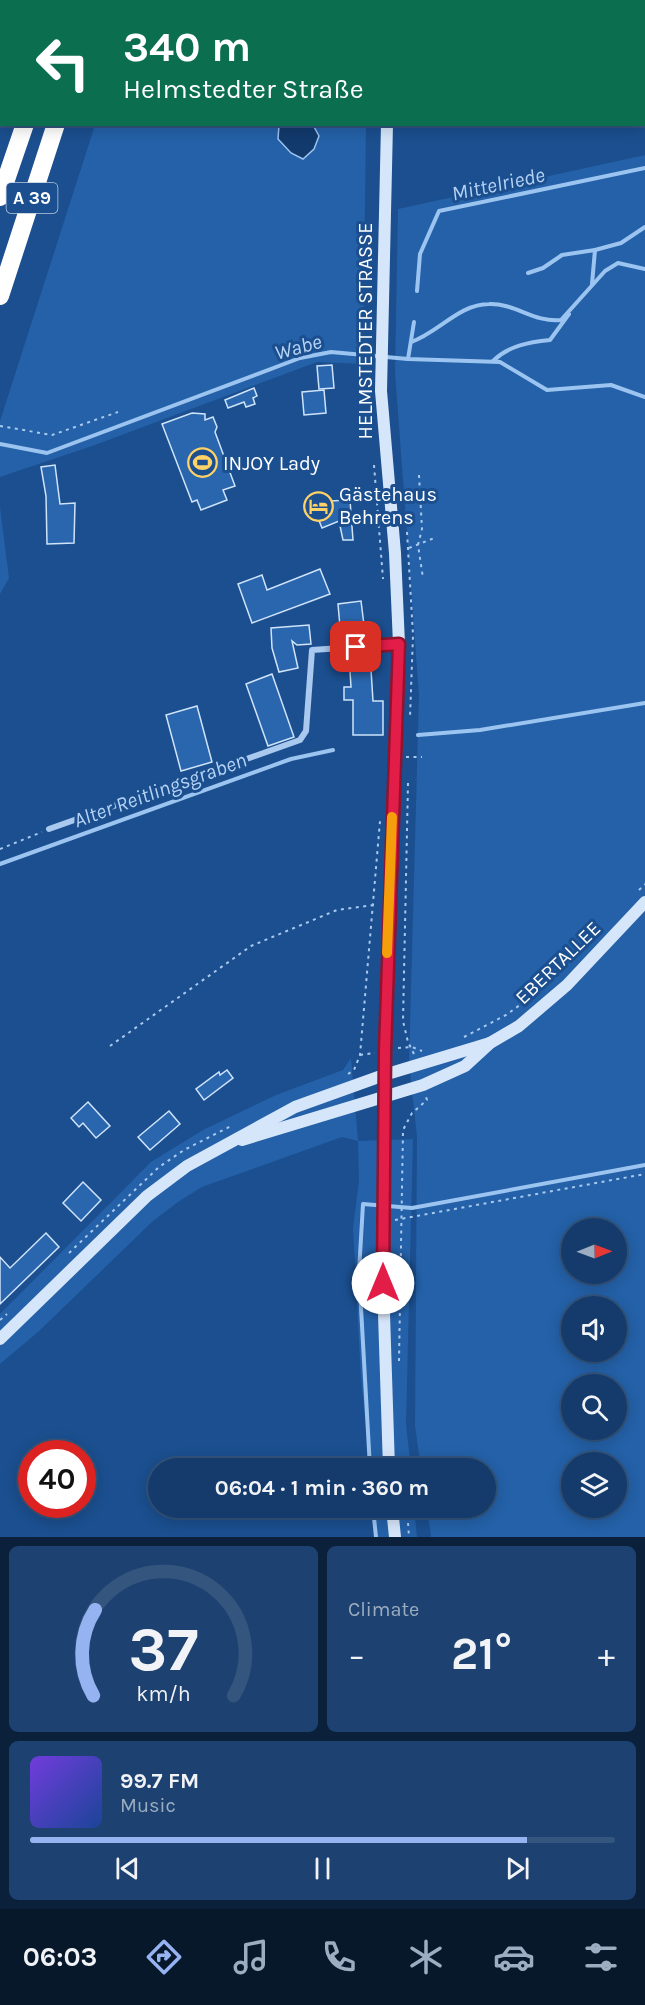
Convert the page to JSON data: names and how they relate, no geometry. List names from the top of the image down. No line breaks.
{"streets":{"highway":["A 39"],"street":["HELMSTEDTER STRASSE","EBERTALLEE"]},"crossings":[["HELMSTEDTER STRASSE","EBERTALLEE"]],"water":["Mittelriede","Wabe","Alter Reitlingsgraben"],"places":{"sports":["INJOY Lady"],"hotel":["Gästehaus Behrens"]},"north":"right","page":{"turn":["340 m","Helmstedter Straße"],"limit":"40","trip":"06:04 · 1 min · 360 m","tile":"Climate","heat":["−","21°","+"],"song":["99.7 FM","Music"],"tabs":"06:03","gauge":["37","km/h"]}}
